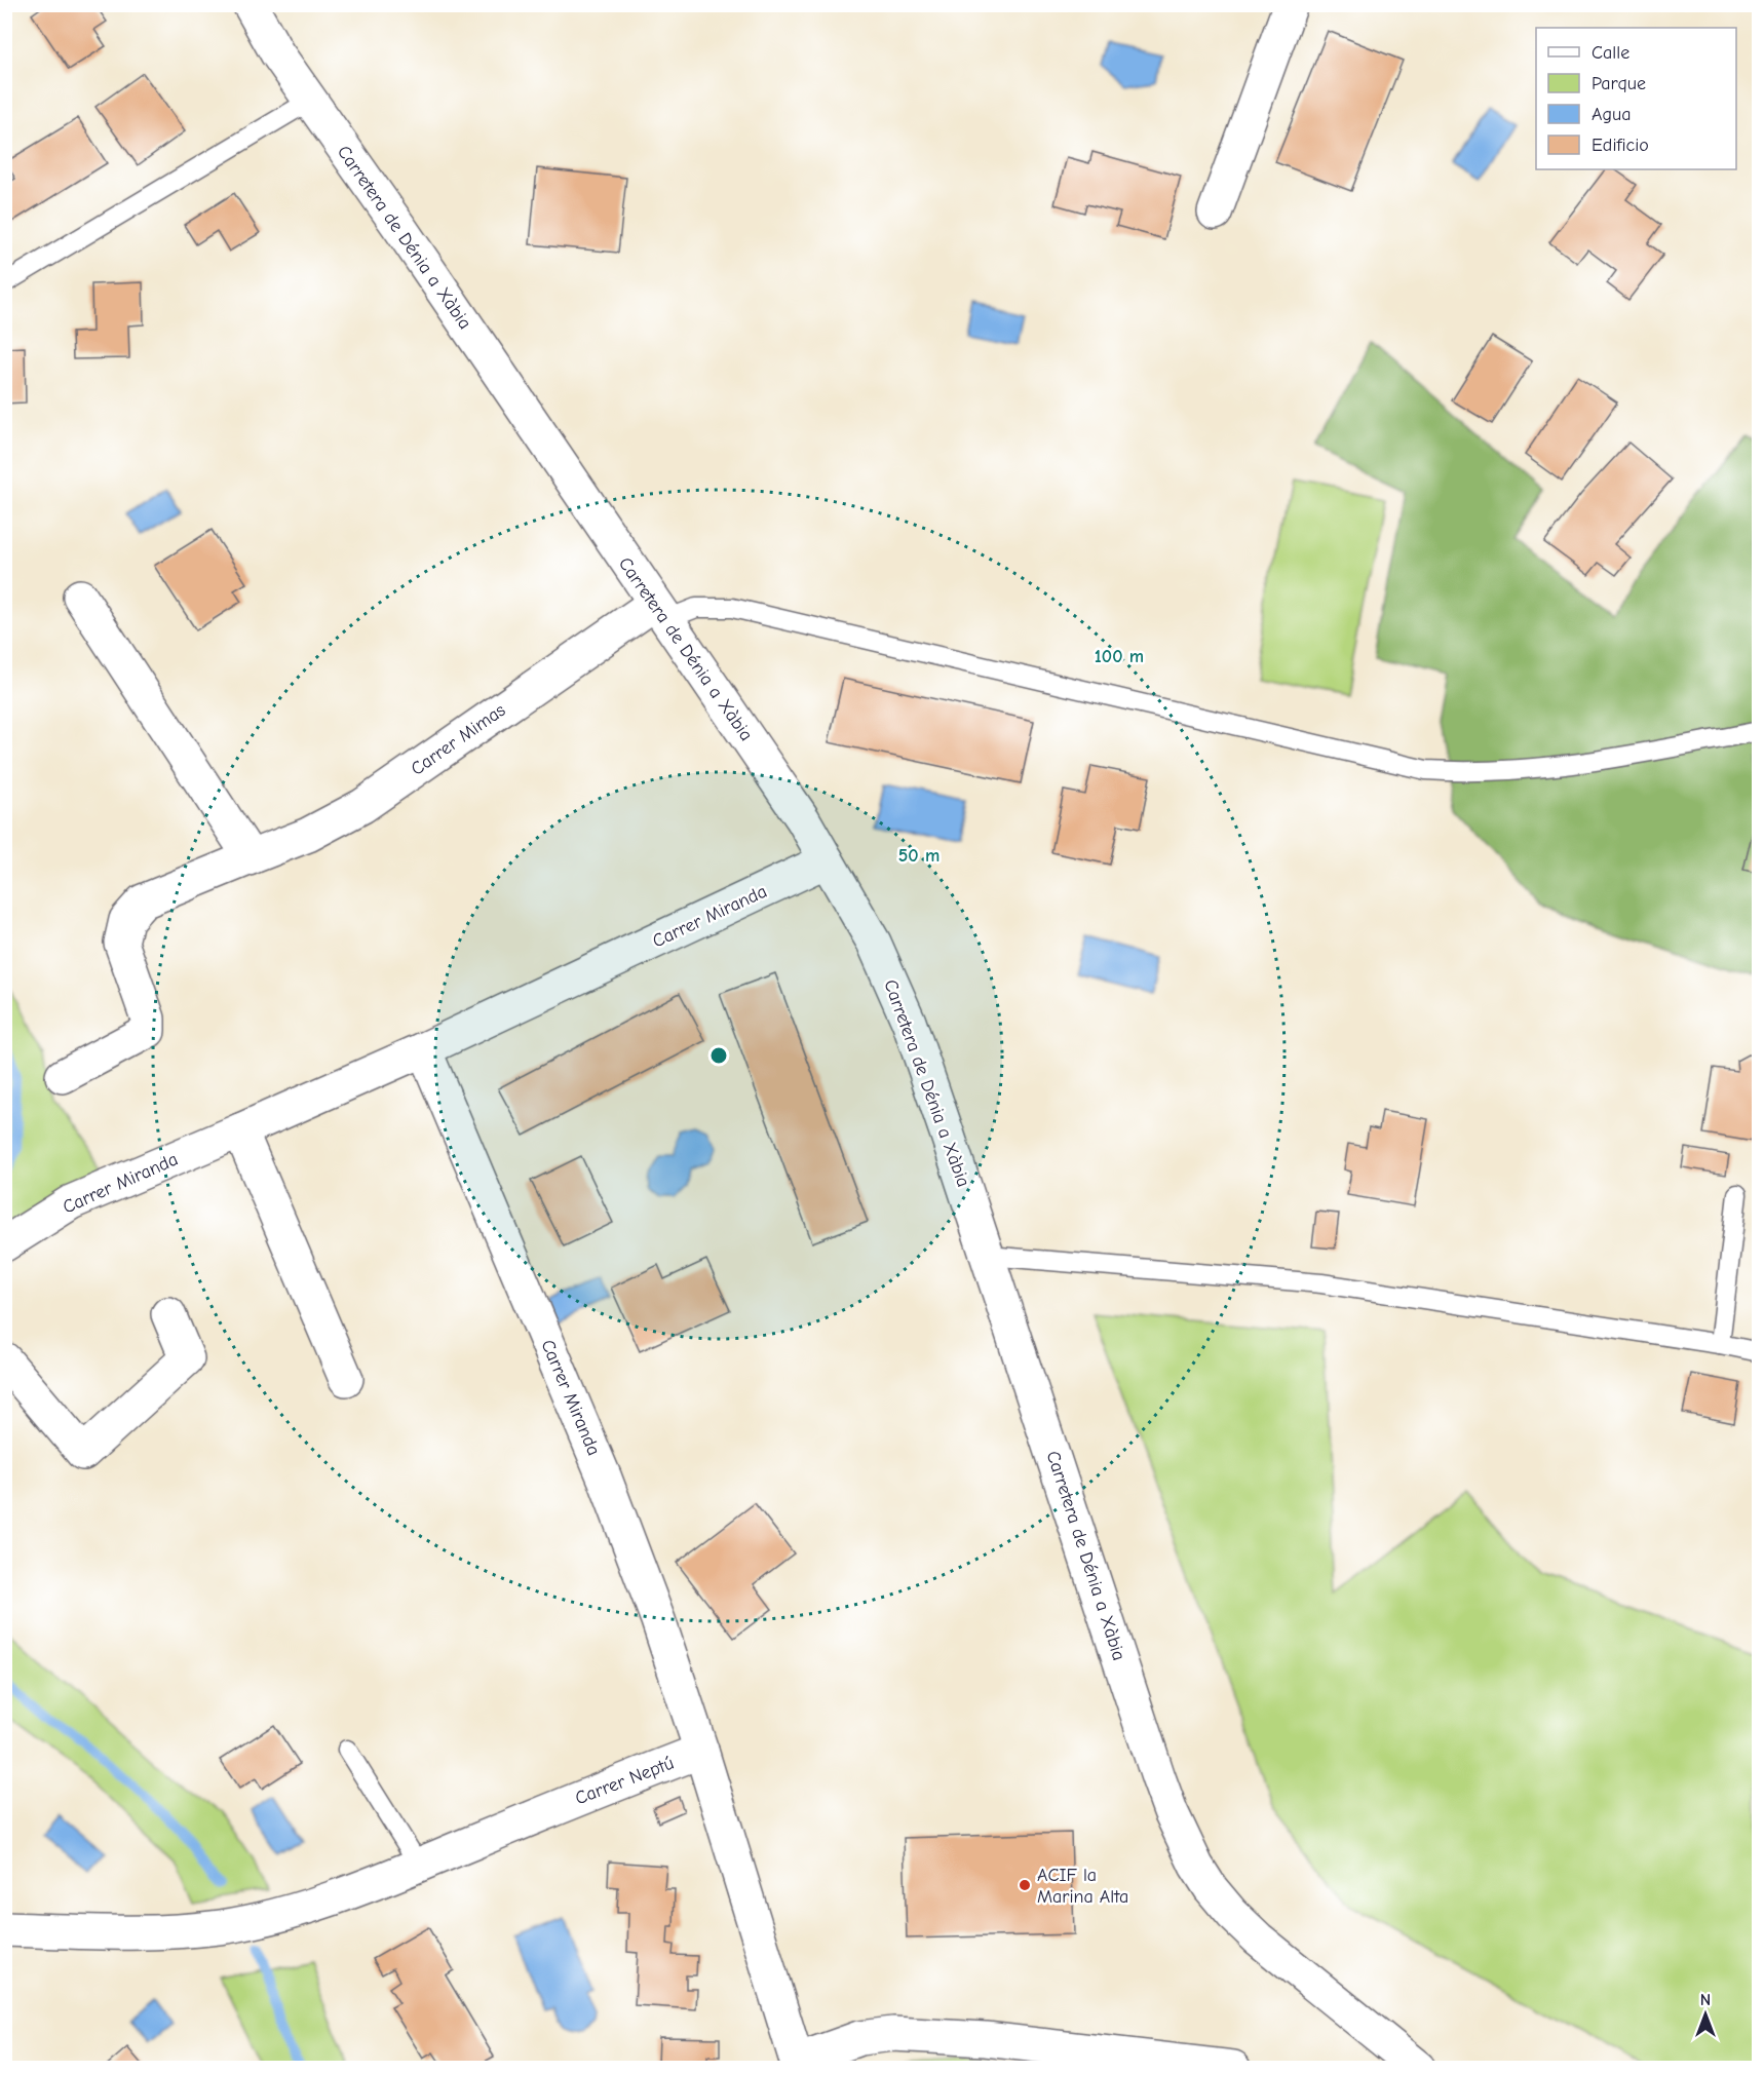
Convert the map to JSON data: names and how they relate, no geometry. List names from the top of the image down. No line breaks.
{"streets":{"street":["Carretera de Dénia a Xàbia","Carrer Mimas","Carrer Miranda","Carrer Neptú"]},"crossings":[["Carretera de Dénia a Xàbia","Carrer Mimas"],["Carretera de Dénia a Xàbia","Carrer Miranda"],["Carrer Miranda","Carrer Neptú"]],"places":["ACIF la Marina Alta"],"legend":["Calle","Parque","Agua","Edificio"],"north":"top","rings":["100 m","50 m"]}
